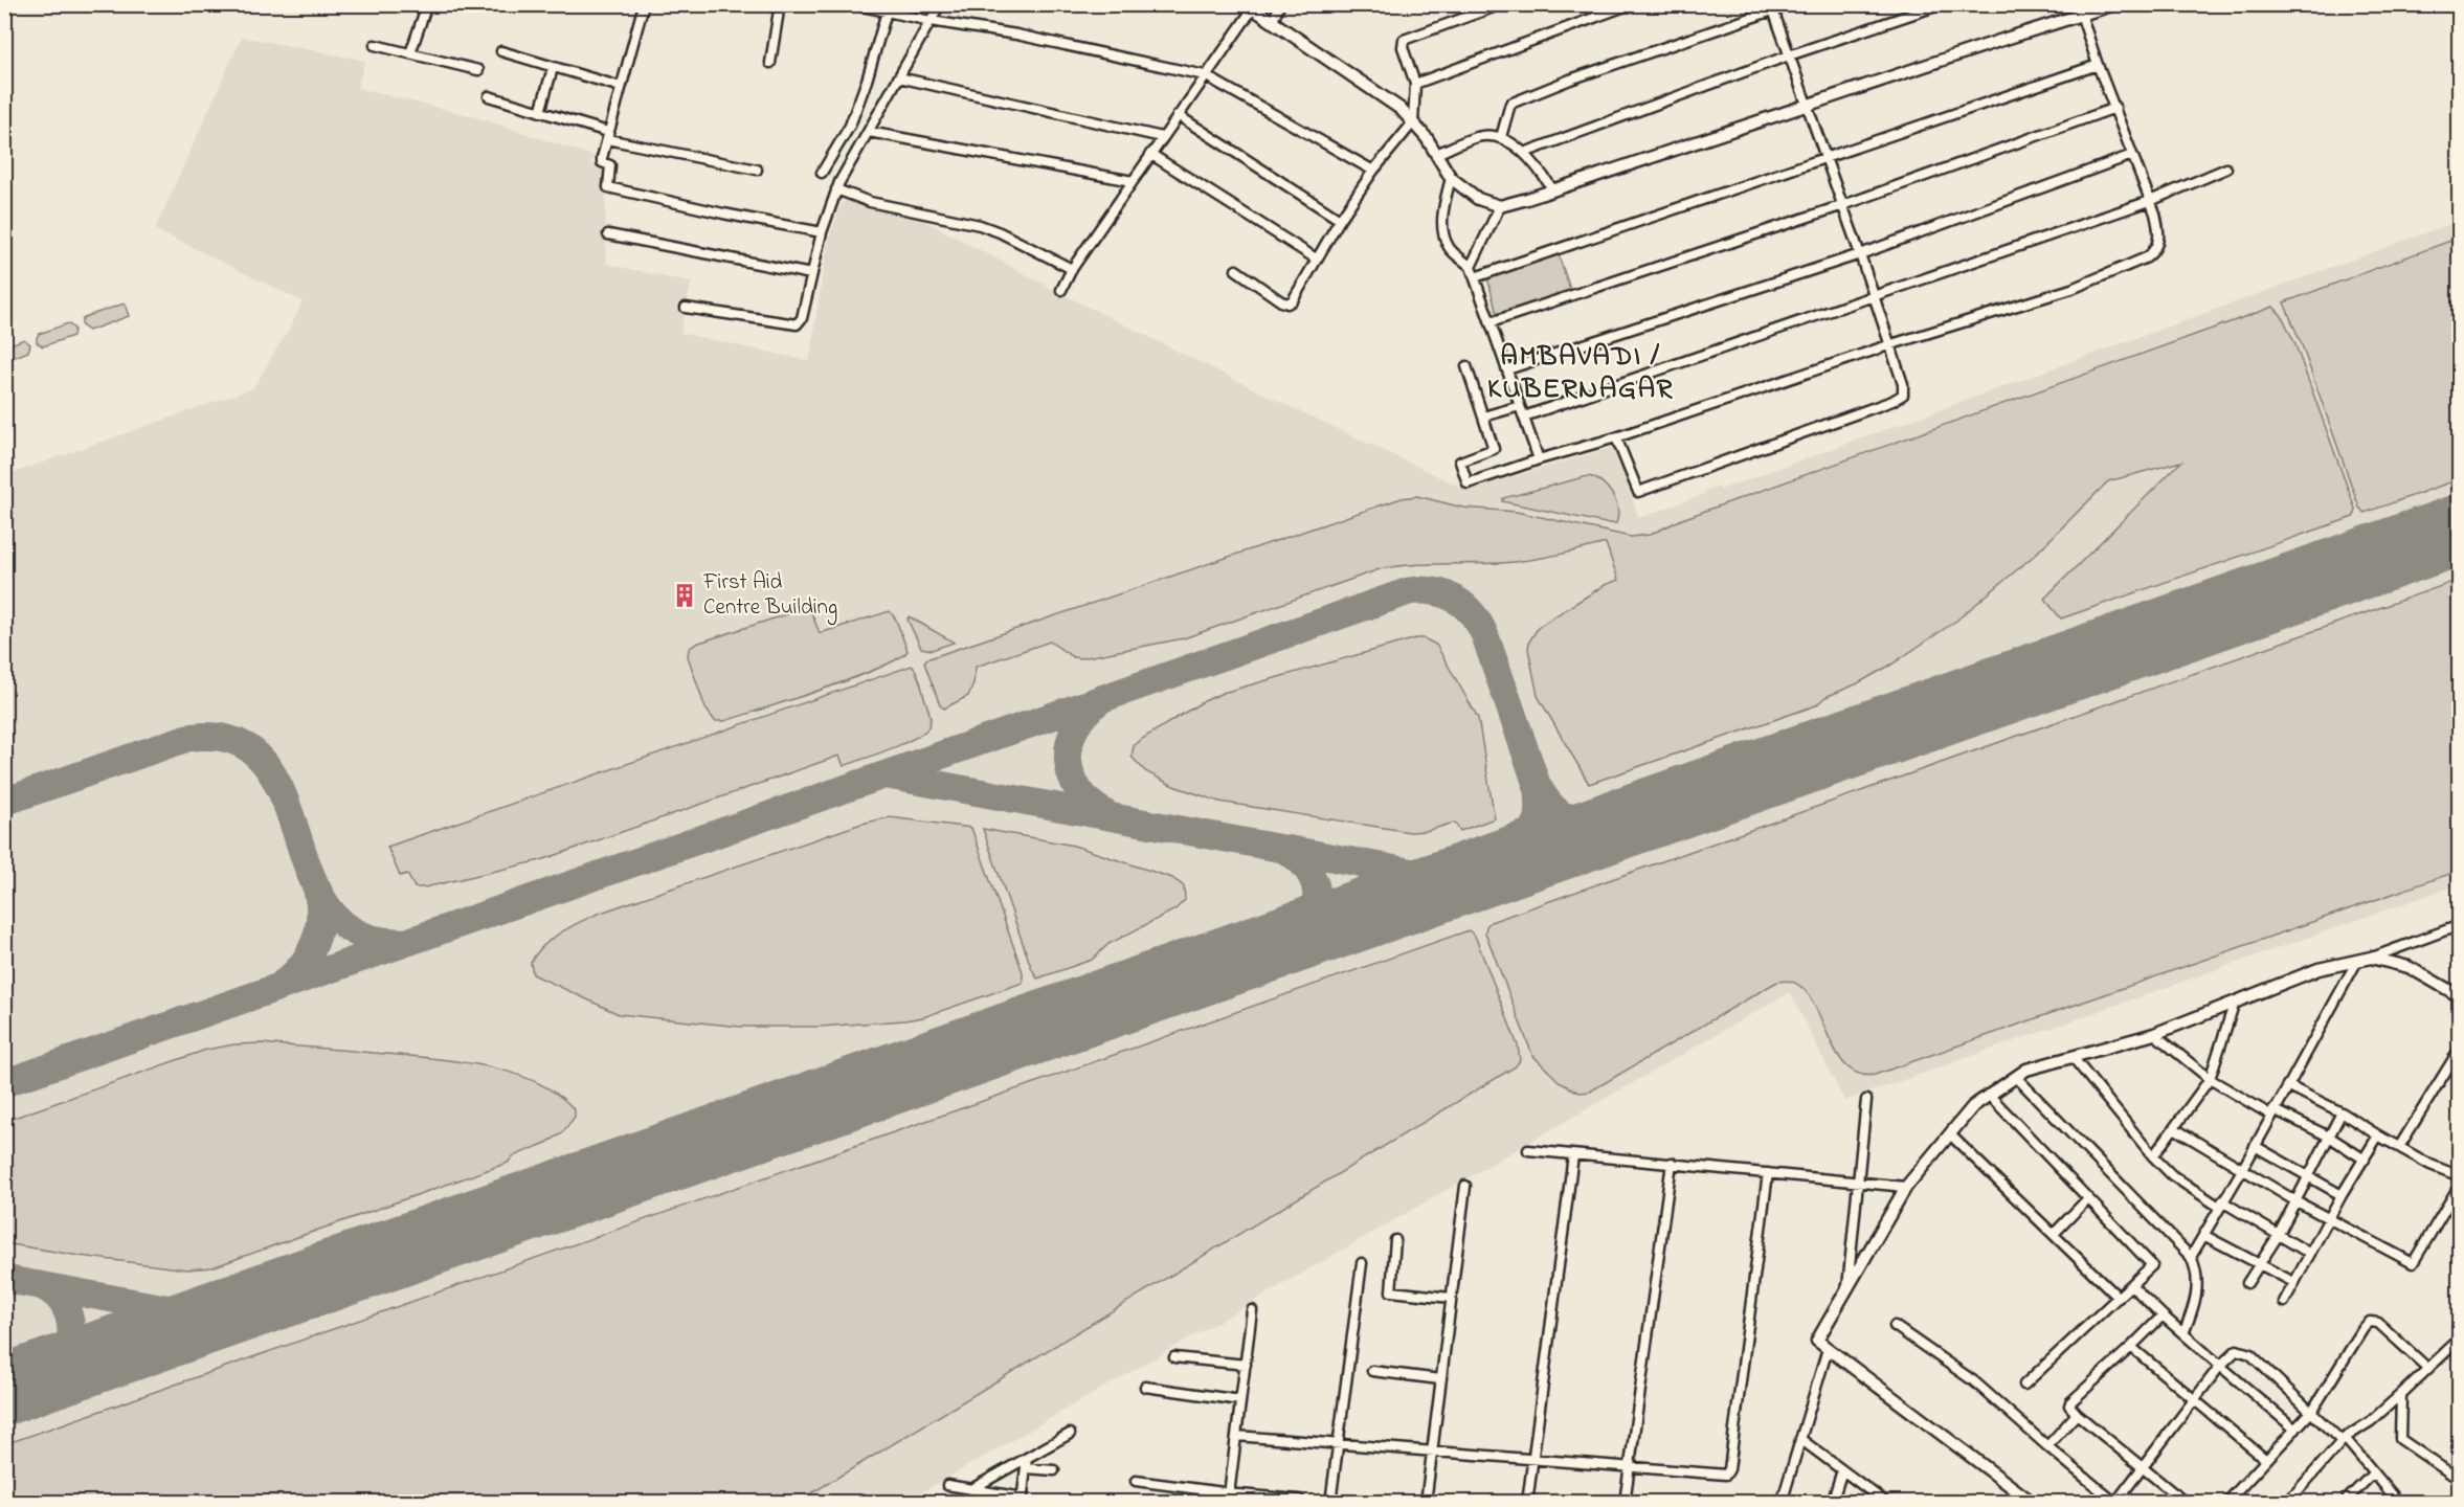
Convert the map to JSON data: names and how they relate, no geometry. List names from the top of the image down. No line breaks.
{"districts":["AMBAVADI / KUBERNAGAR"],"places":{"building":["First Aid Centre Building"]}}
